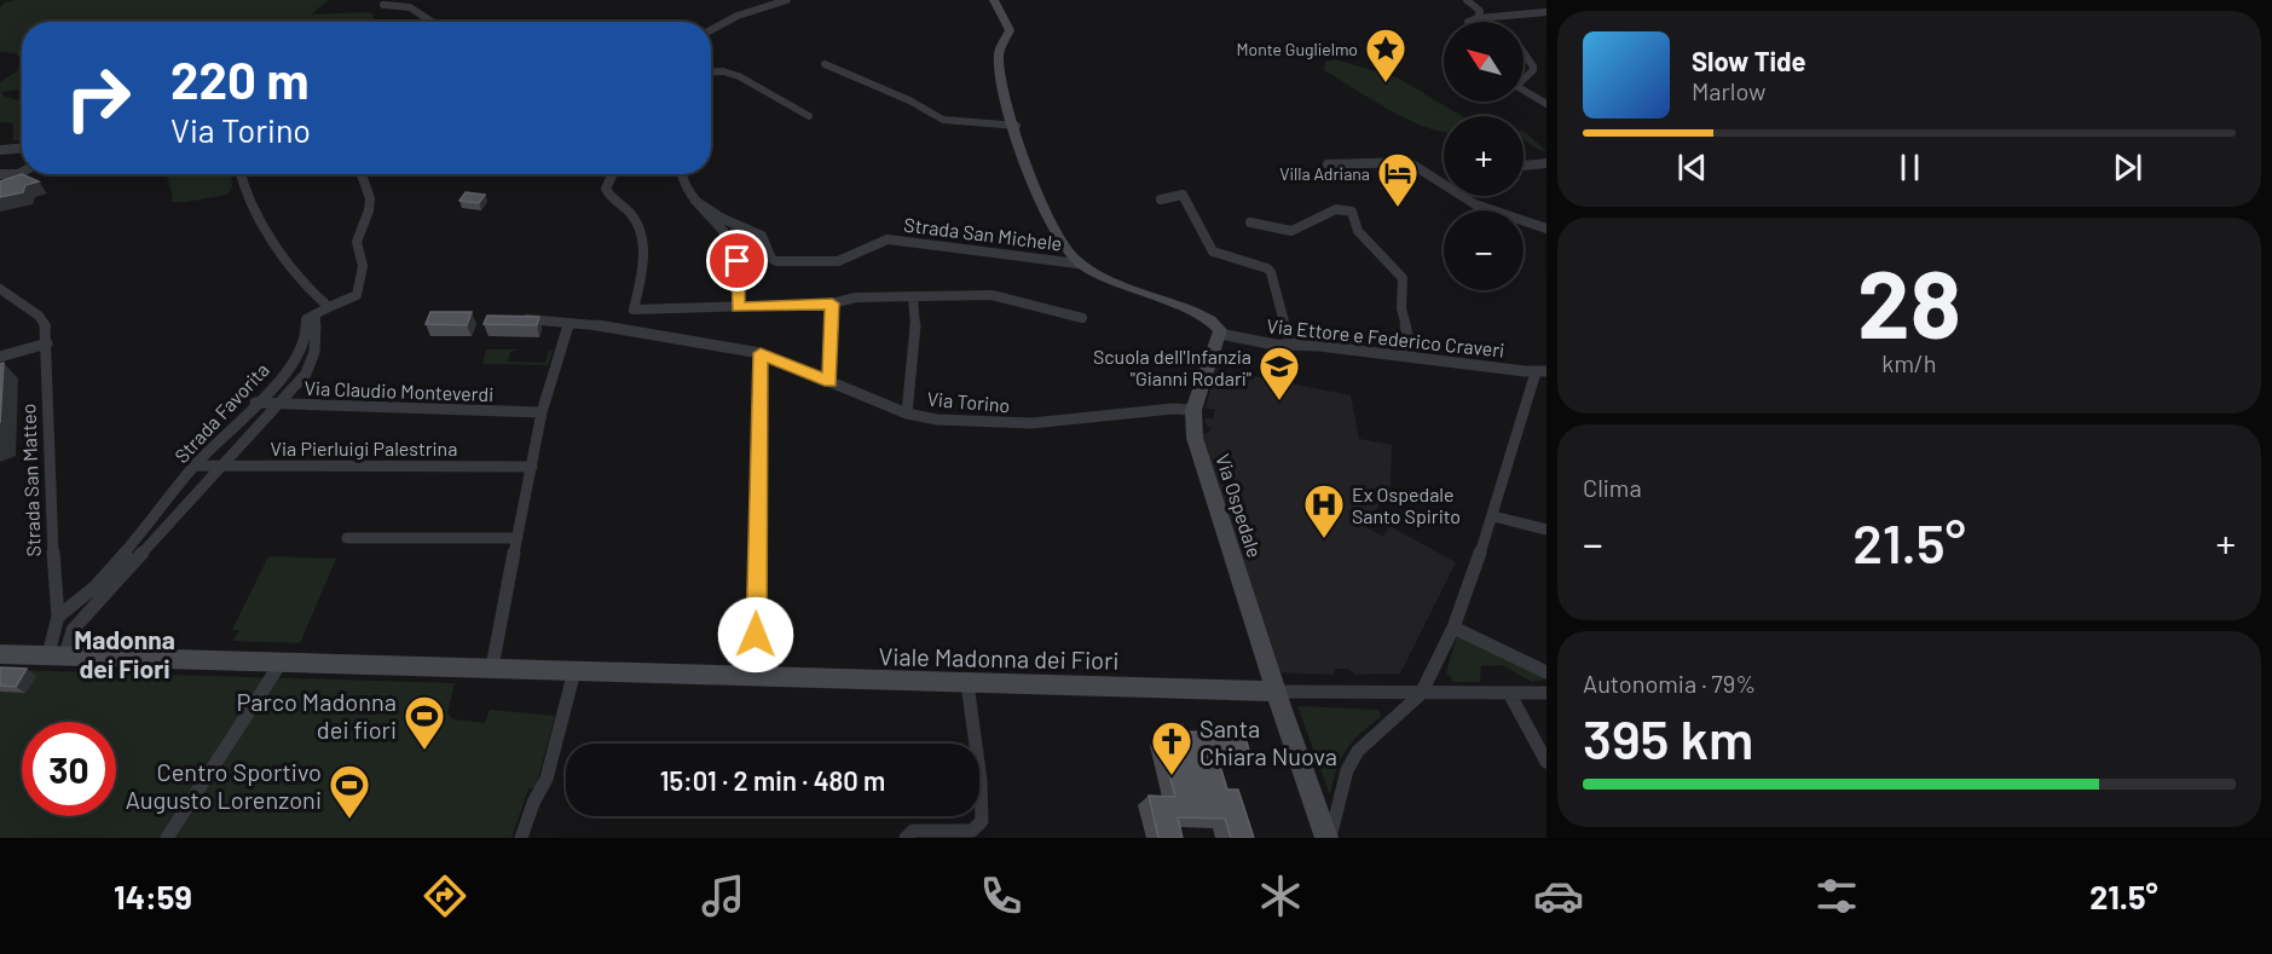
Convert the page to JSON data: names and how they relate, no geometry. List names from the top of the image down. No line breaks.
{"streets":{"street":["Strada San Michele","Via Ettore e Federico Craveri","Via Claudio Monteverdi","Via Torino","Strada Favorita","Via Pierluigi Palestrina","Strada San Matteo","Via Ospedale","Viale Madonna dei Fiori"]},"crossings":[["Strada San Michele","Via Ettore e Federico Craveri"],["Strada San Michele","Via Ospedale"],["Via Ettore e Federico Craveri","Via Ospedale"],["Via Claudio Monteverdi","Strada Favorita"],["Via Torino","Via Ospedale"],["Strada Favorita","Via Pierluigi Palestrina"],["Strada Favorita","Strada San Matteo"],["Strada Favorita","Viale Madonna dei Fiori"],["Strada San Matteo","Viale Madonna dei Fiori"],["Via Ospedale","Viale Madonna dei Fiori"]],"districts":["Madonna dei Fiori"],"places":{"place":["Monte Guglielmo"],"hotel":["Villa Adriana"],"school or university":["Scuola dell'Infanzia \"Gianni Rodari\""],"hospital":["Ex Ospedale Santo Spirito"],"sports":["Parco Madonna dei fiori","Centro Sportivo Augusto Lorenzoni"],"church":["Santa Chiara Nuova"]},"north":"top left","page":{"map_buttons":["+","−"],"turn":["220 m","Via Torino"],"song":["Slow Tide","Marlow"],"tile":[["28","km/h"],"Clima",["Autonomia · 79%","395 km"]],"heat":["−","21.5°","+"],"limit":"30","trip":"15:01 · 2 min · 480 m","tabs":["14:59","21.5°"]}}
